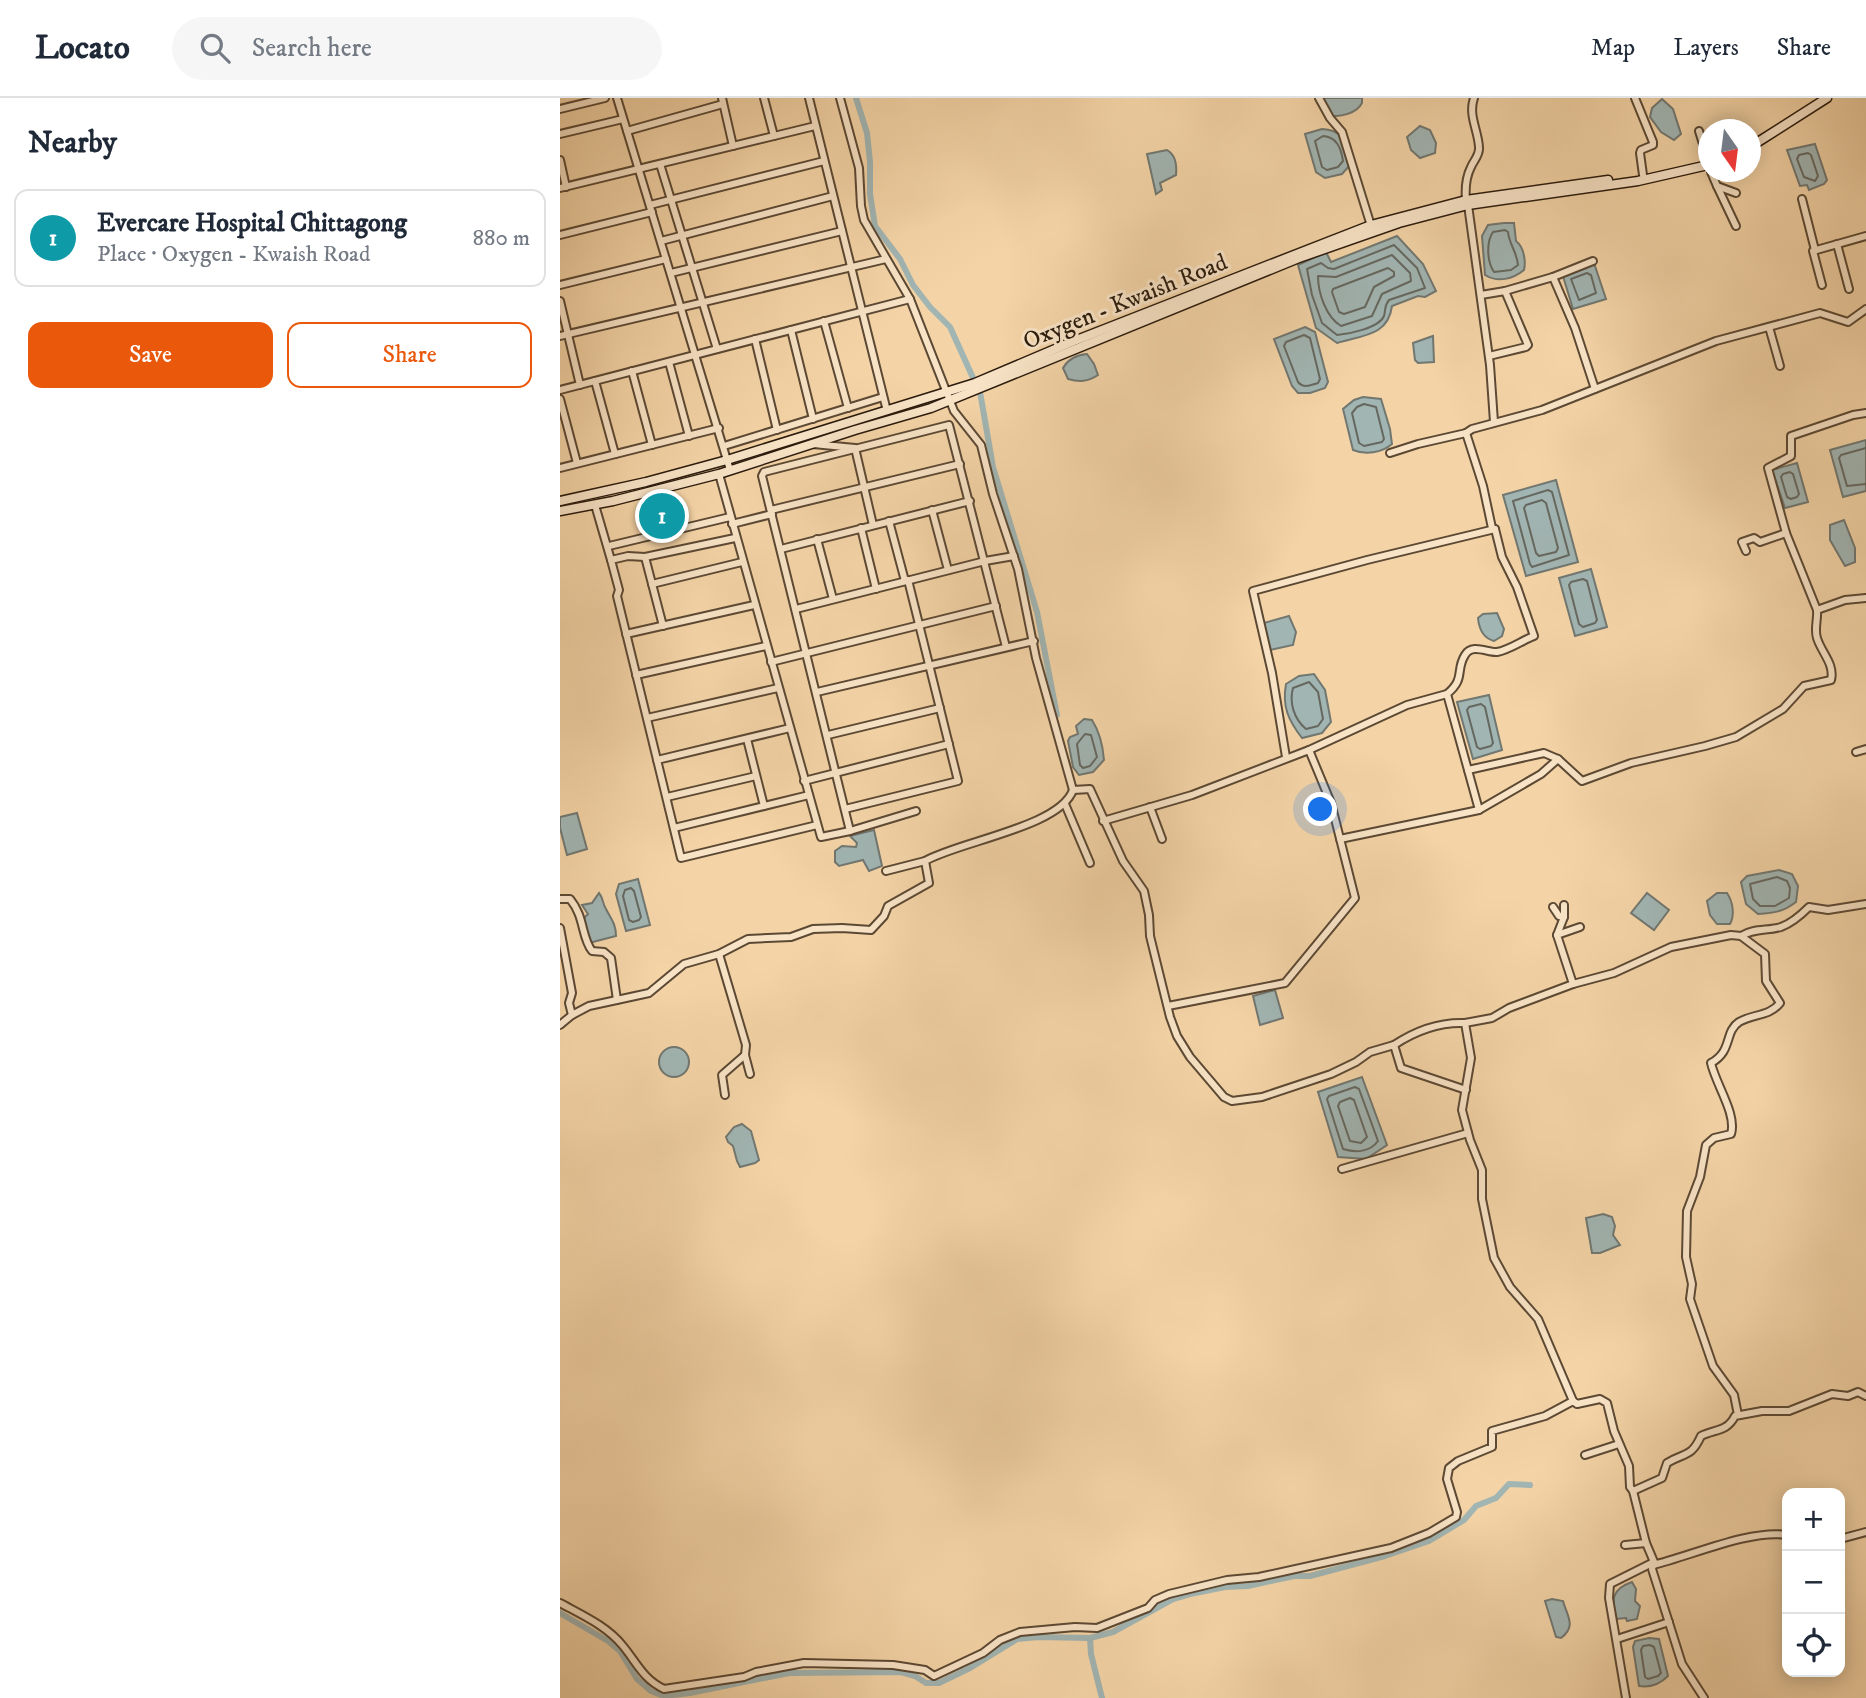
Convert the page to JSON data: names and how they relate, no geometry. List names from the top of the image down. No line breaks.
{"streets":{"main road":["Oxygen - Kwaish Road"]},"north":"bottom","page":{"header":"Locato","search":"Search here","nav":["Map","Layers","Share"],"heading":"Nearby","list":[{"mark":"1","name":"Evercare Hospital Chittagong","note":"Place · Oxygen - Kwaish Road","value":"880 m"}],"buttons":["Save","Share"],"pins":"1","map_buttons":["+","−"]}}
